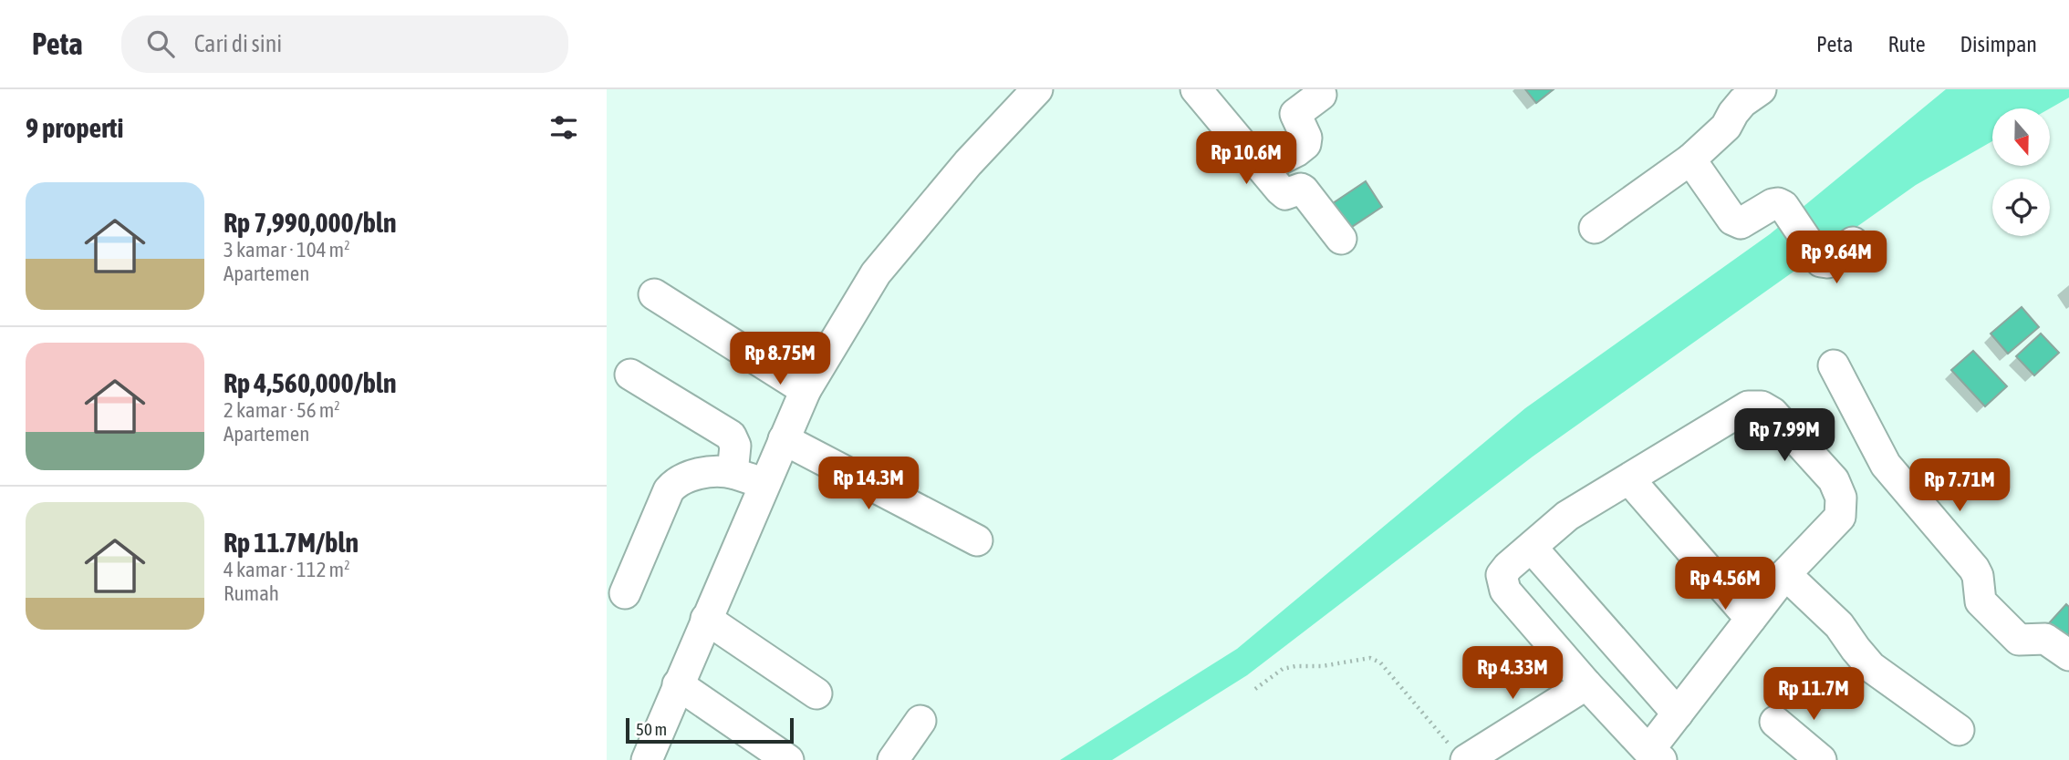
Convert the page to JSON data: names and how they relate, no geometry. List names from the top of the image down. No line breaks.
{"scale_bar":"50 m","north":"bottom","page":{"header":"Peta","search":"Cari di sini","nav":["Peta","Rute","Disimpan"],"heading":"9 properti","price":["Rp 10.6M","Rp 9.64M","Rp 8.75M","Rp 7.99M","Rp 14.3M","Rp 7.71M","Rp 4.56M","Rp 4.33M","Rp 11.7M"],"list":[{"name":"Rp 7,990,000/bln","note":"3 kamar · 104 m² · Apartemen"},{"name":"Rp 4,560,000/bln","note":"2 kamar · 56 m² · Apartemen"},{"name":"Rp 11.7M/bln","note":"4 kamar · 112 m² · Rumah"}],"scale":"50 m"}}
